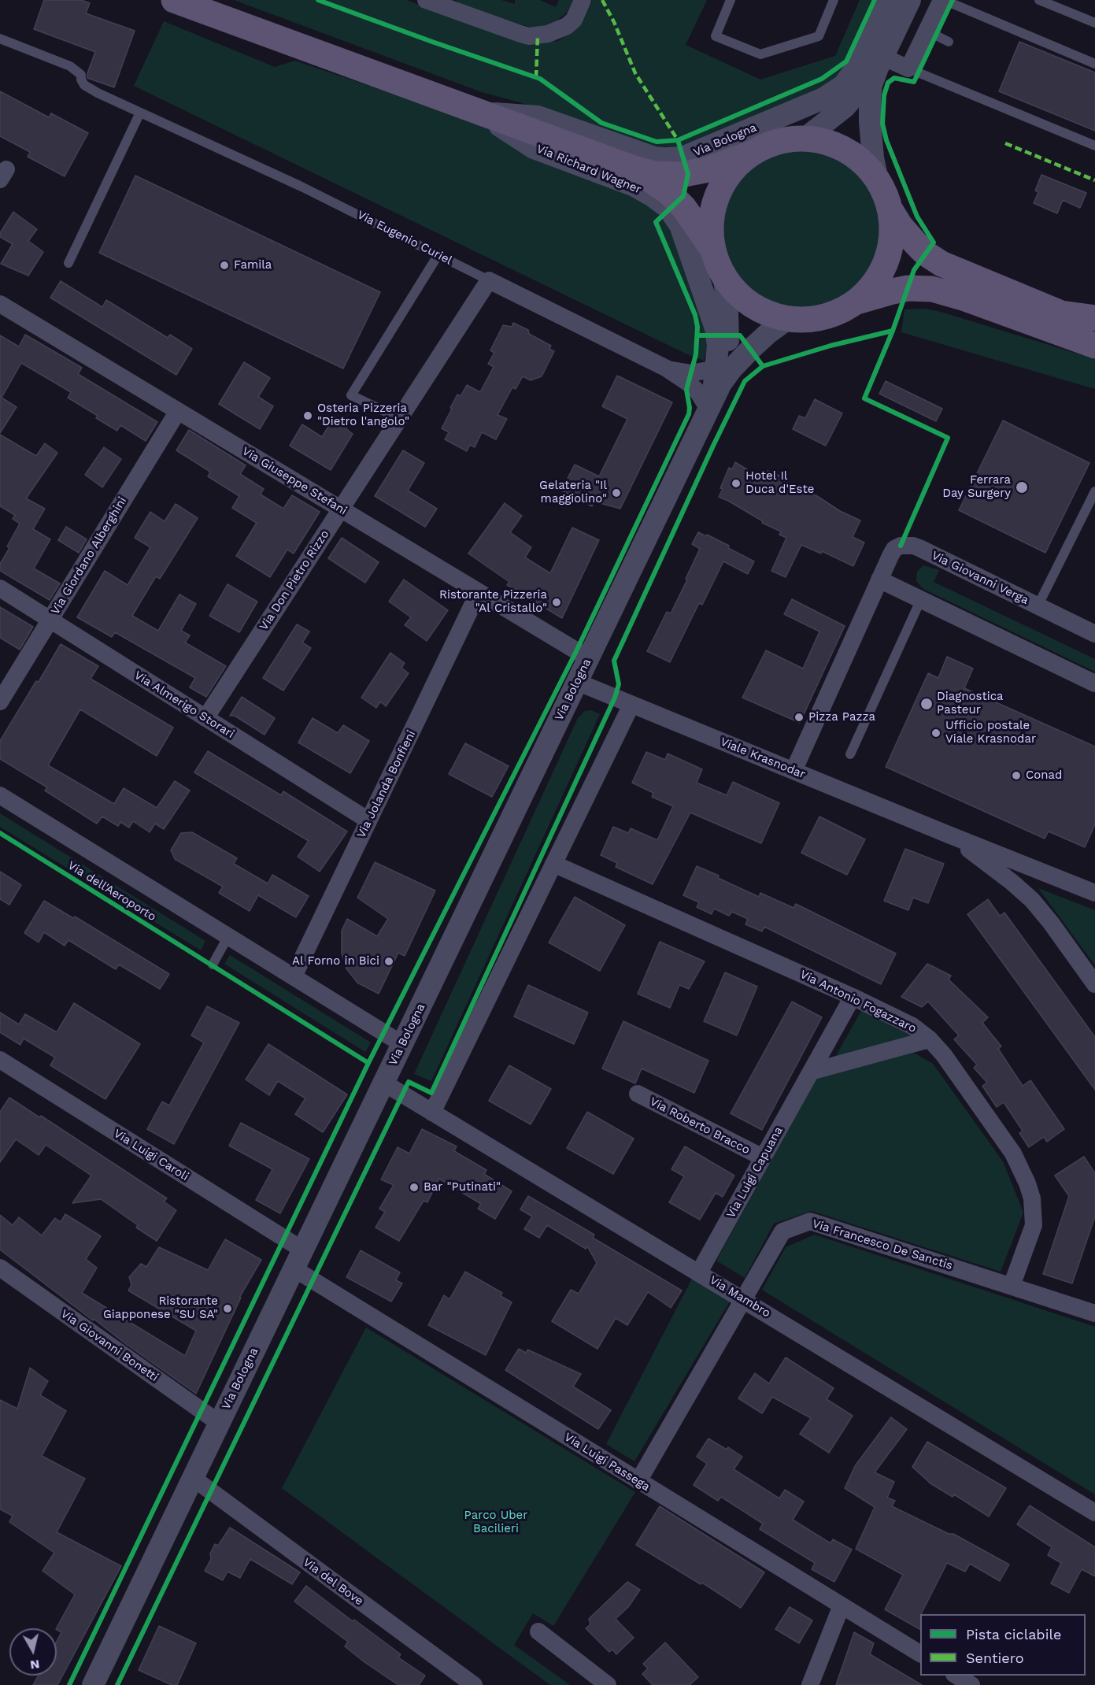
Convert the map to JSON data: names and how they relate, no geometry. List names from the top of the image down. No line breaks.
{"streets":{"main road":["Via Bologna","Via Richard Wagner"],"street":["Via Eugenio Curiel","Via Giuseppe Stefani","Via Giordano Alberghini","Via Giovanni Verga","Via Don Pietro Rizzo","Via Almerigo Storari","Viale Krasnodar","Via Jolanda Bonfieni","Via dell'Aeroporto","Via Antonio Fogazzaro","Via Roberto Bracco","Via Luigi Caroli","Via Luigi Capuana","Via Francesco De Sanctis","Via Mambro","Via Giovanni Bonetti","Via Luigi Passega","Via del Bove"]},"crossings":[["Via Bologna","Via Richard Wagner"],["Via Bologna","Via Eugenio Curiel"],["Via Bologna","Via Giuseppe Stefani"],["Via Bologna","Viale Krasnodar"],["Via Bologna","Via dell'Aeroporto"],["Via Bologna","Via Luigi Caroli"],["Via Bologna","Via Mambro"],["Via Bologna","Via Giovanni Bonetti"],["Via Bologna","Via Luigi Passega"],["Via Bologna","Via del Bove"],["Via Richard Wagner","Via Eugenio Curiel"],["Via Eugenio Curiel","Via Don Pietro Rizzo"],["Via Giuseppe Stefani","Via Giordano Alberghini"],["Via Giuseppe Stefani","Via Don Pietro Rizzo"],["Via Giuseppe Stefani","Via Jolanda Bonfieni"],["Via Giordano Alberghini","Via Almerigo Storari"],["Via Giovanni Verga","Viale Krasnodar"],["Via Don Pietro Rizzo","Via Almerigo Storari"],["Via Almerigo Storari","Via Jolanda Bonfieni"],["Via Jolanda Bonfieni","Via dell'Aeroporto"],["Via Antonio Fogazzaro","Via Luigi Capuana"],["Via Antonio Fogazzaro","Via Francesco De Sanctis"],["Via Roberto Bracco","Via Luigi Capuana"],["Via Luigi Caroli","Via Luigi Passega"],["Via Luigi Capuana","Via Mambro"],["Via Francesco De Sanctis","Via Mambro"],["Via Francesco De Sanctis","Via Luigi Passega"]],"parks":["Parco Uber Bacilieri"],"places":["Famila","Osteria Pizzeria \"Dietro l'angolo\"","Hotel Il Duca d'Este","Ferrara Day Surgery","Gelateria \"Il maggiolino\"","Ristorante Pizzeria \"Al Cristallo\"","Diagnostica Pasteur","Pizza Pazza","Ufficio postale Viale Krasnodar","Conad","Al Forno in Bici","Bar \"Putinati\"","Ristorante Giapponese \"SU SA\""],"legend":["Pista ciclabile","Sentiero"],"north":"bottom"}
